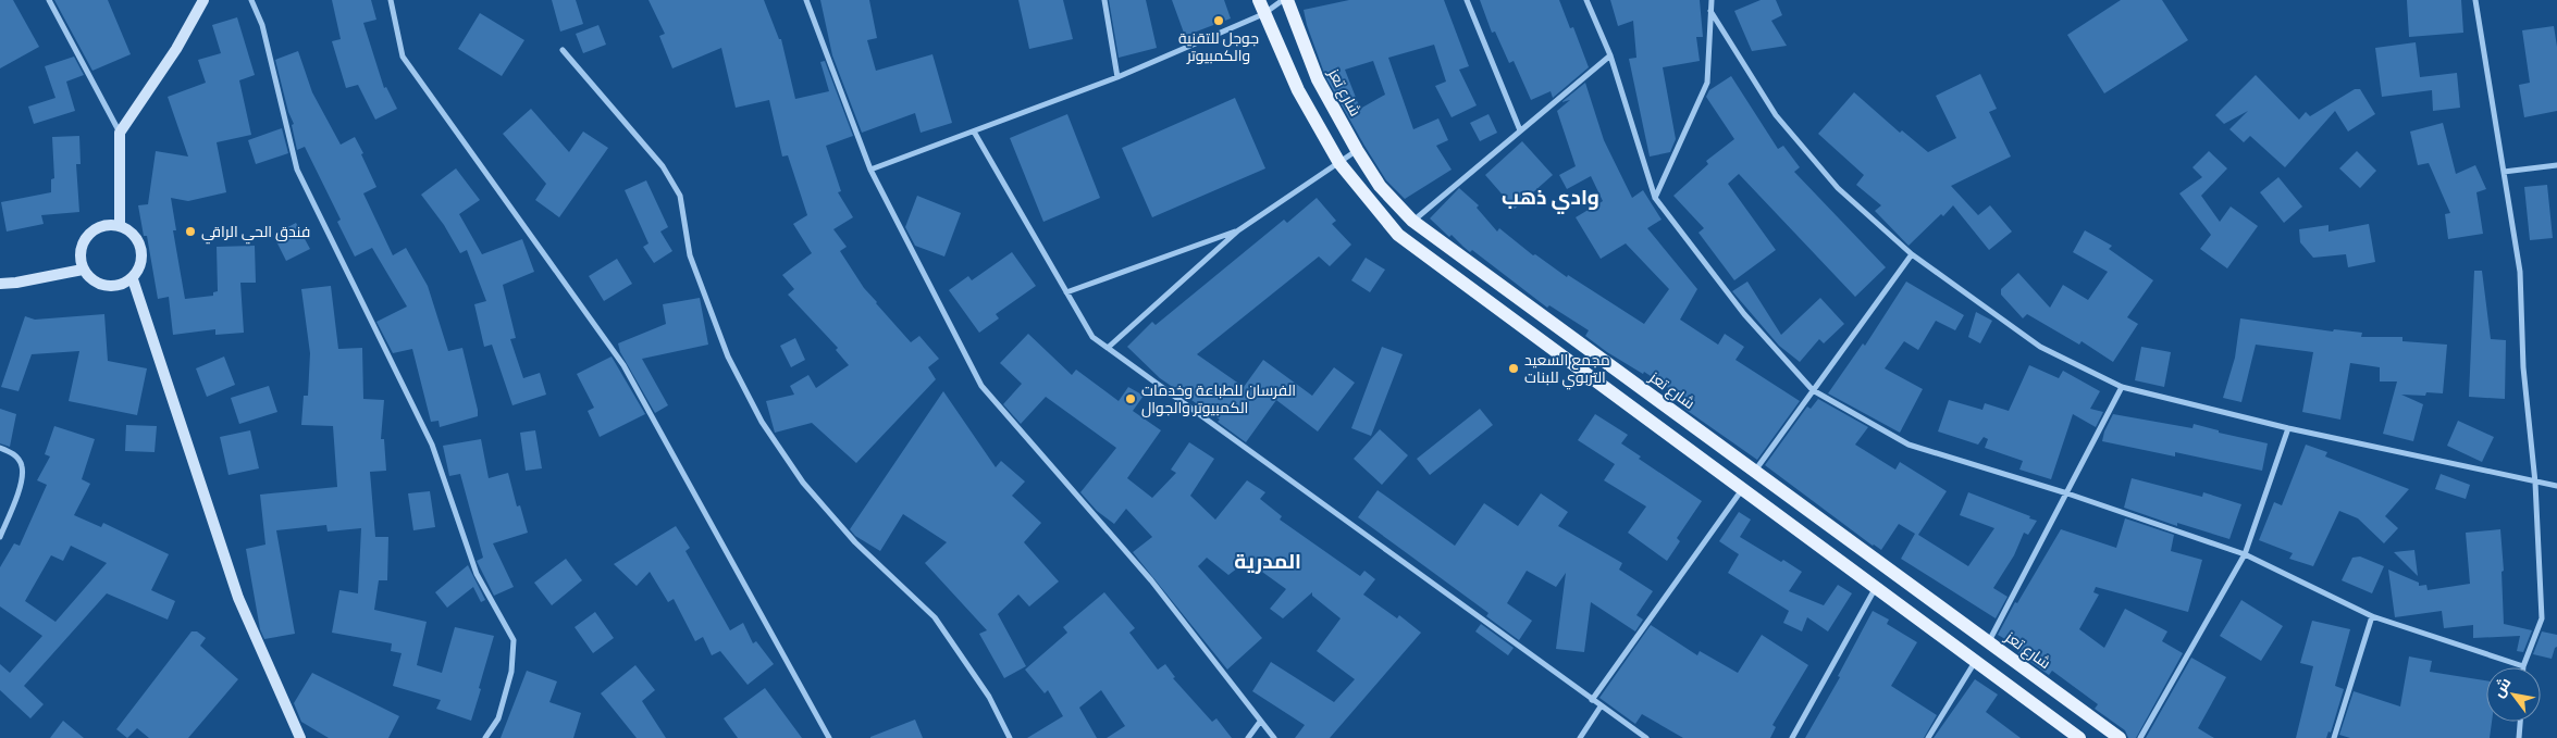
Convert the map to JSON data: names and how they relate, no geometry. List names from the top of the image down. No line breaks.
{"streets":{"main road":["شارع تعز"]},"districts":["وادي ذهب","المدرية"],"places":["جوجل للتقنية والكمبيوتر","فندق الحي الراقي","مجمع السعيد التربوي للبنات","الفرسان للطباعة وخدمات الكمبيوتر والجوال"],"north":"top left"}
